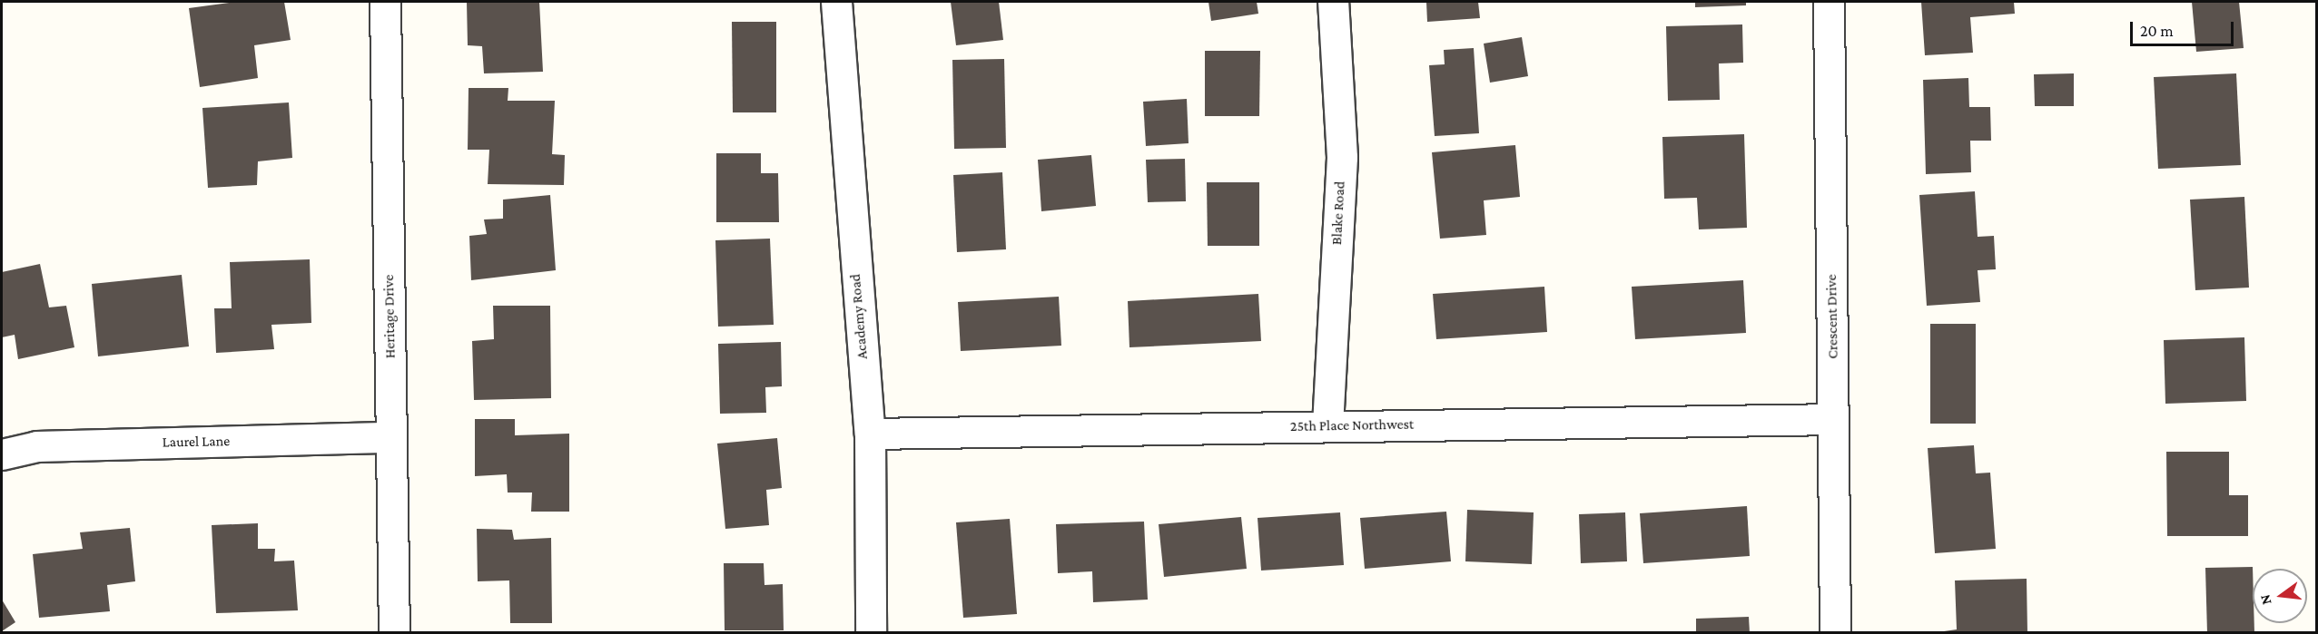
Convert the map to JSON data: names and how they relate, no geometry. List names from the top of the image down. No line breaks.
{"streets":{"street":["Blake Road","Heritage Drive","Academy Road","Crescent Drive","25th Place Northwest","Laurel Lane"]},"crossings":[["Blake Road","25th Place Northwest"],["Heritage Drive","Laurel Lane"],["Academy Road","25th Place Northwest"],["Crescent Drive","25th Place Northwest"]],"scale_bar":"20 m","north":"left"}
